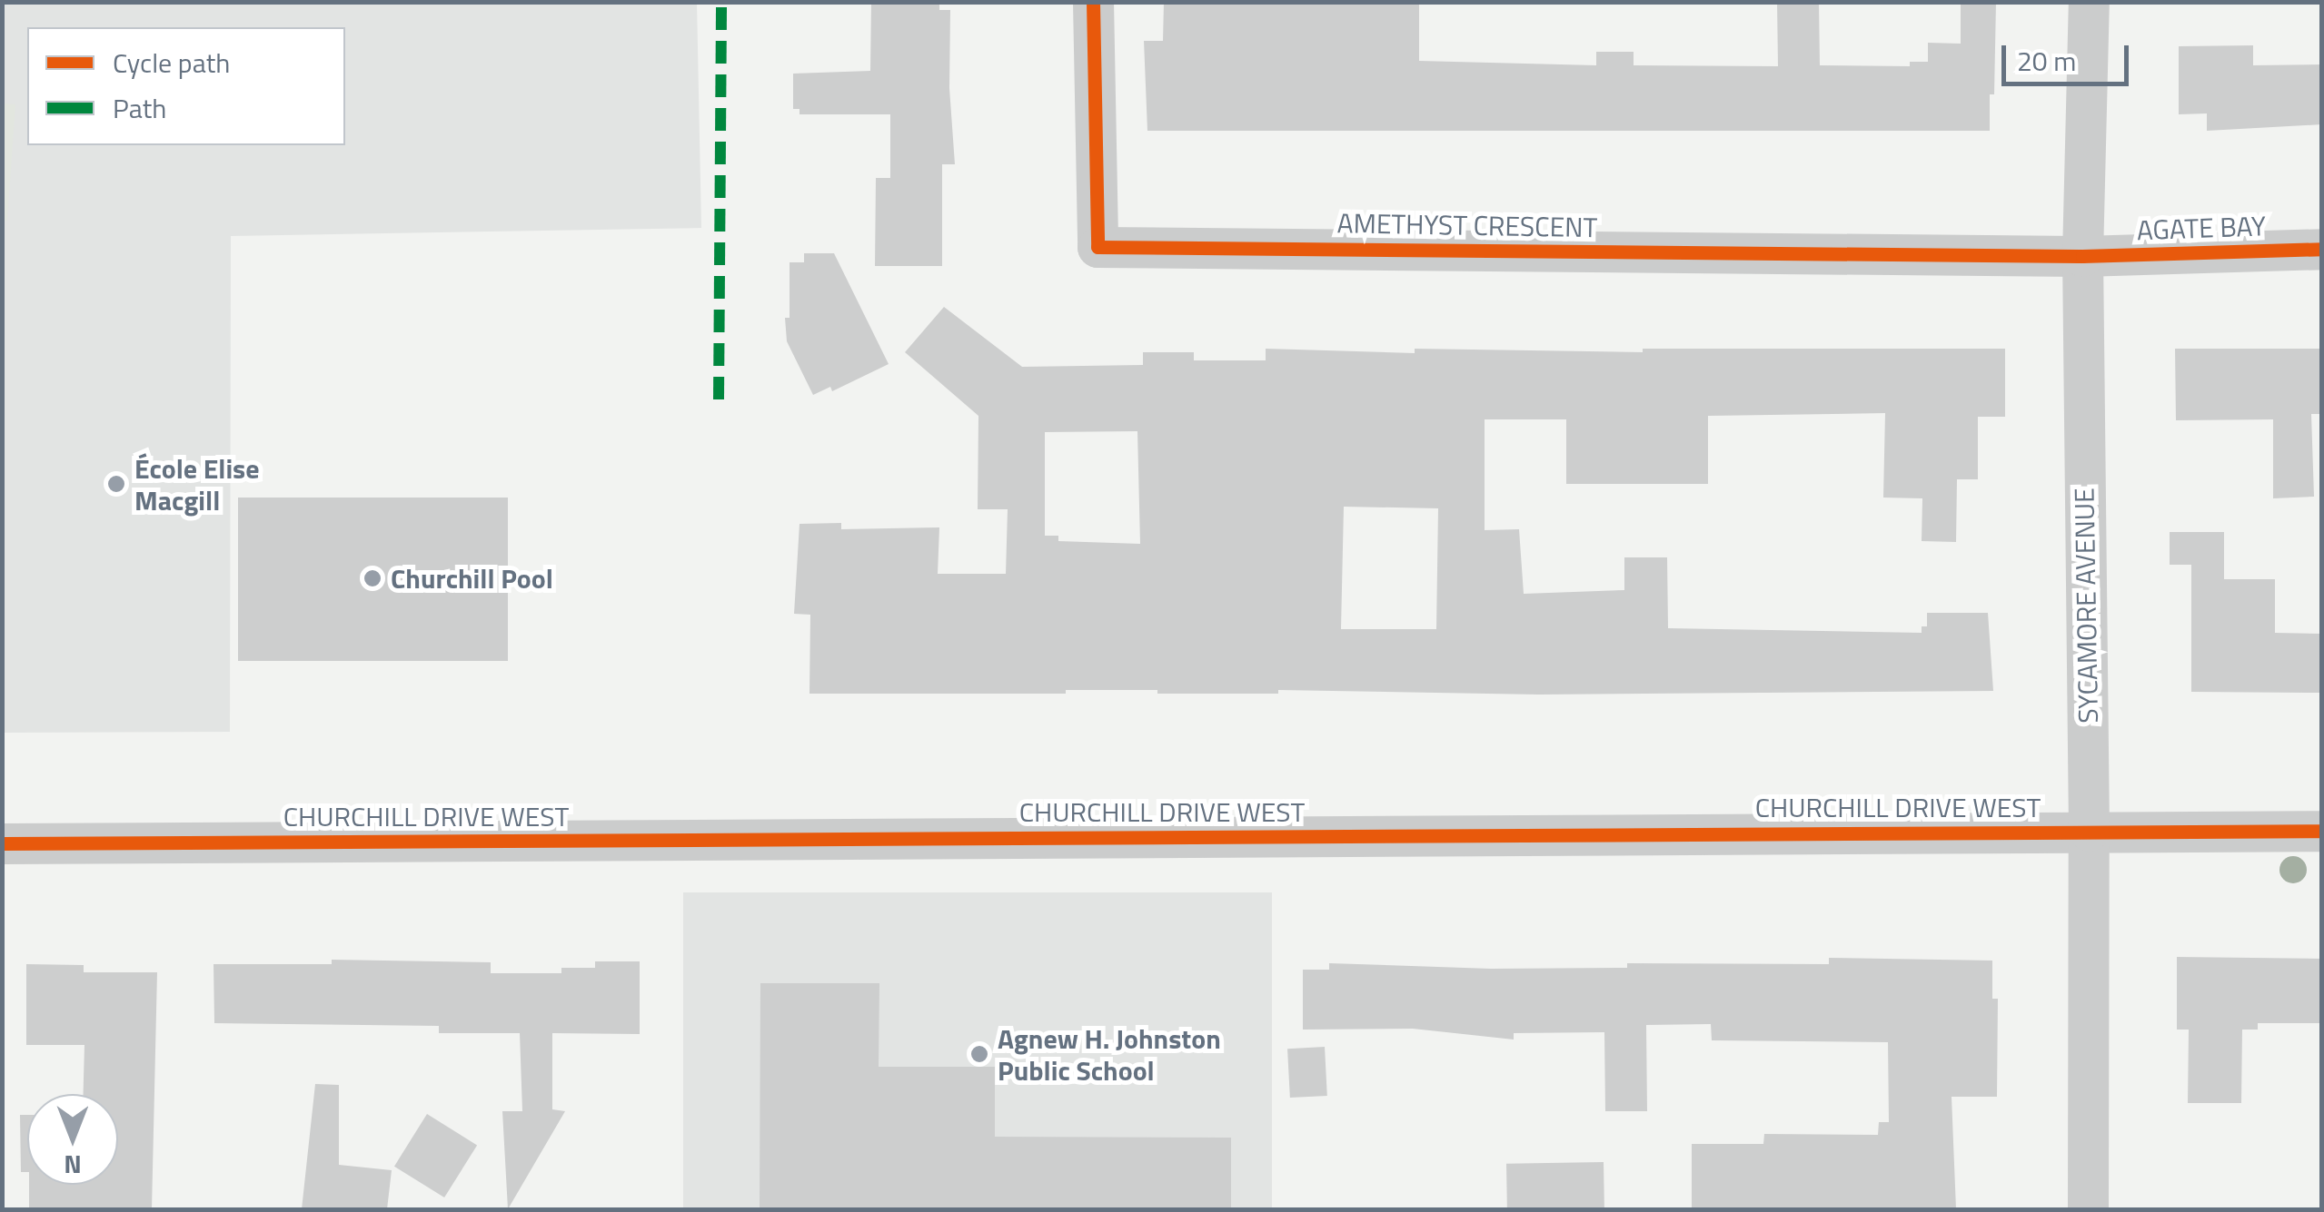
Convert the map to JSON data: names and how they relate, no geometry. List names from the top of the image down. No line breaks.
{"streets":{"street":["AMETHYST CRESCENT","AGATE BAY","SYCAMORE AVENUE","CHURCHILL DRIVE WEST"]},"crossings":[["AMETHYST CRESCENT","AGATE BAY"],["AMETHYST CRESCENT","SYCAMORE AVENUE"],["AGATE BAY","SYCAMORE AVENUE"],["SYCAMORE AVENUE","CHURCHILL DRIVE WEST"]],"places":["École Elise Macgill","Churchill Pool","Agnew H. Johnston Public School"],"legend":["Cycle path","Path"],"scale_bar":"20 m","north":"bottom"}
